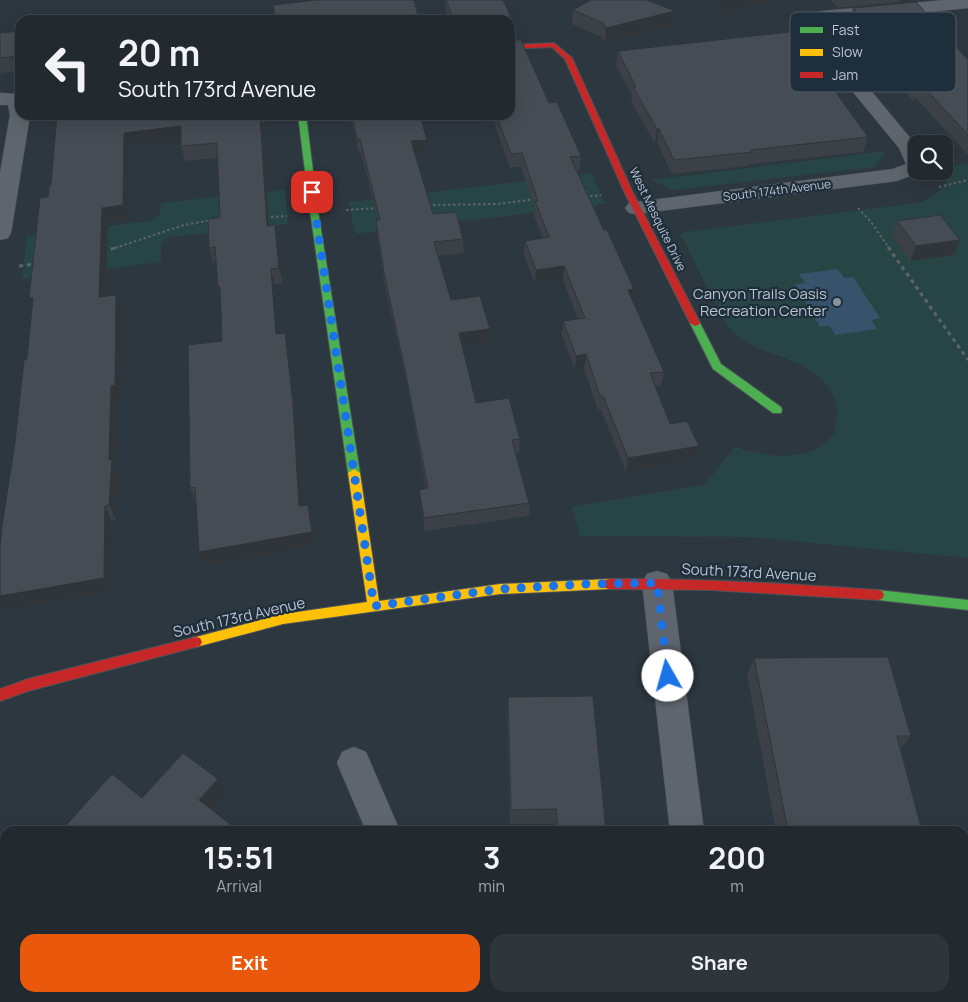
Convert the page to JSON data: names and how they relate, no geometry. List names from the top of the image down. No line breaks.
{"streets":{"street":["South 174th Avenue","West Mesquite Drive","South 173rd Avenue"]},"crossings":[["South 174th Avenue","West Mesquite Drive"]],"places":["Canyon Trails Oasis Recreation Center"],"legend":["Fast","Slow","Jam"],"page":{"turn":["20 m","South 173rd Avenue"],"eta":["15:51","Arrival","3","min","200","m"],"buttons":["Exit","Share"]}}
